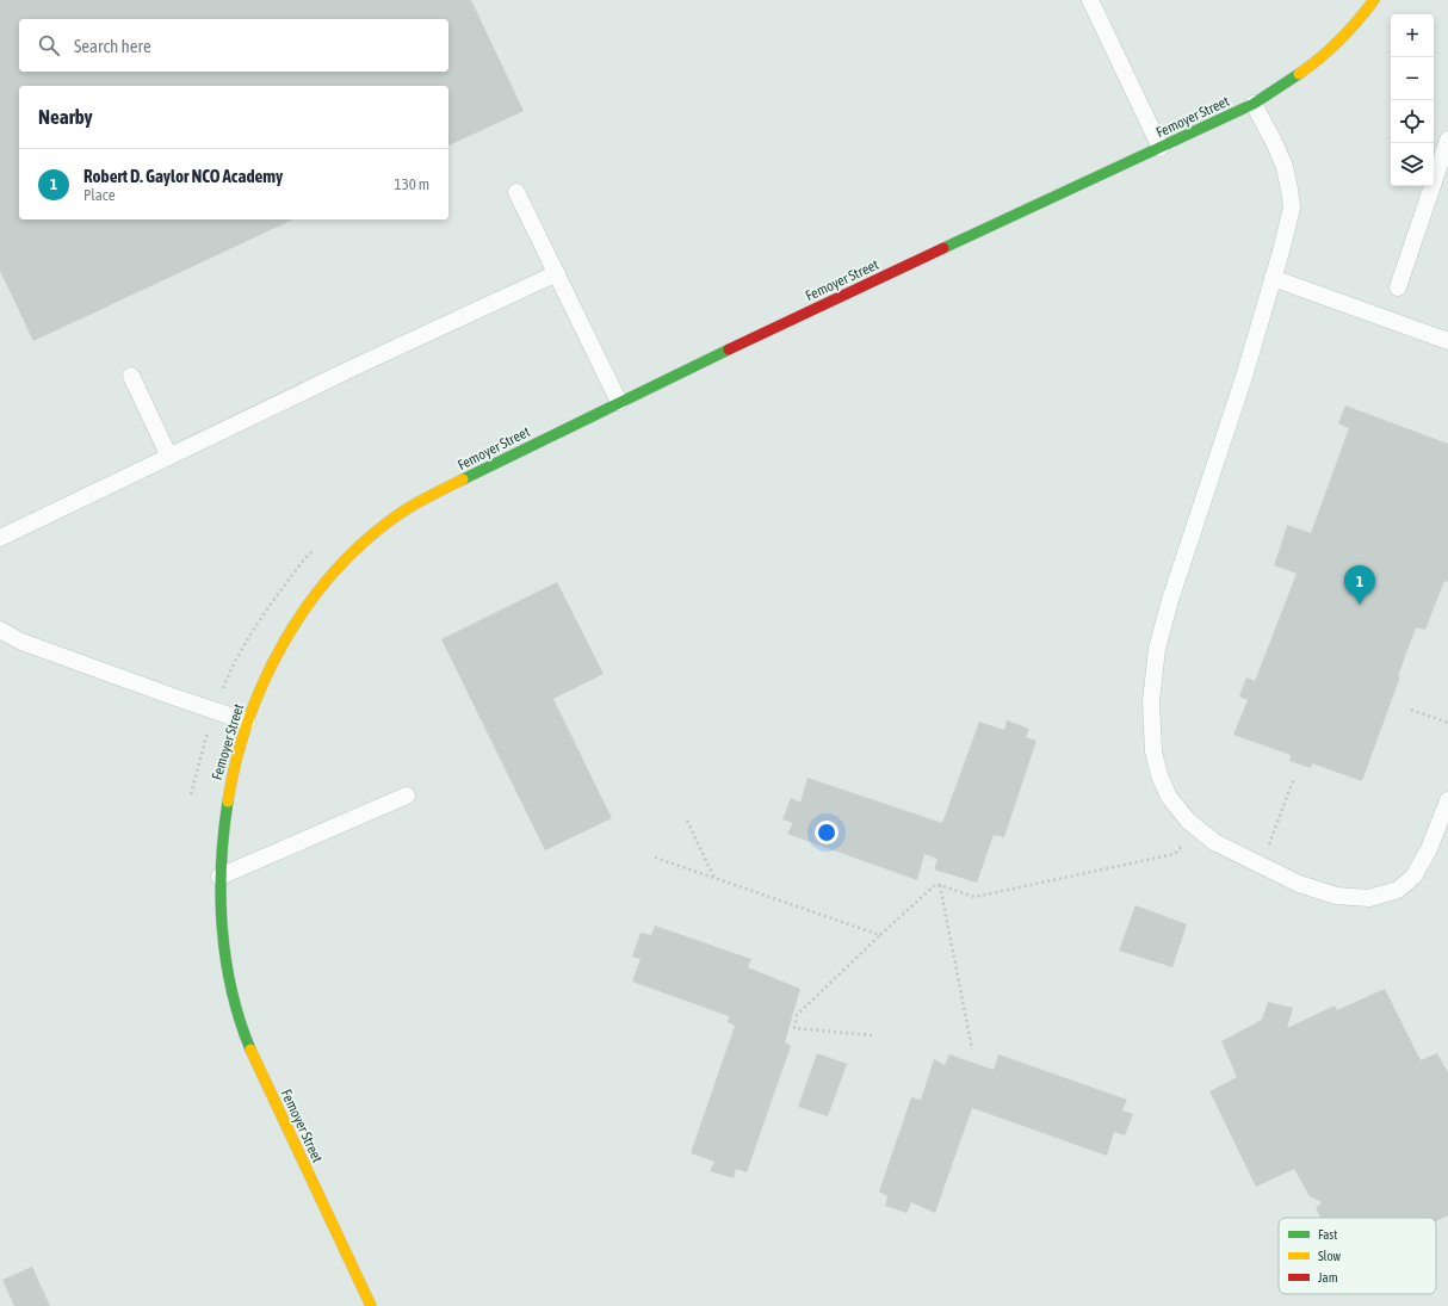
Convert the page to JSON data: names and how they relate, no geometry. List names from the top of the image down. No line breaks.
{"streets":{"street":["Femoyer Street"]},"legend":["Fast","Slow","Jam"],"page":{"map_buttons":["+","−"],"search":"Search here","heading":"Nearby","list":[{"mark":"1","name":"Robert D. Gaylor NCO Academy","note":"Place","value":"130 m"}],"pins":"1"}}
